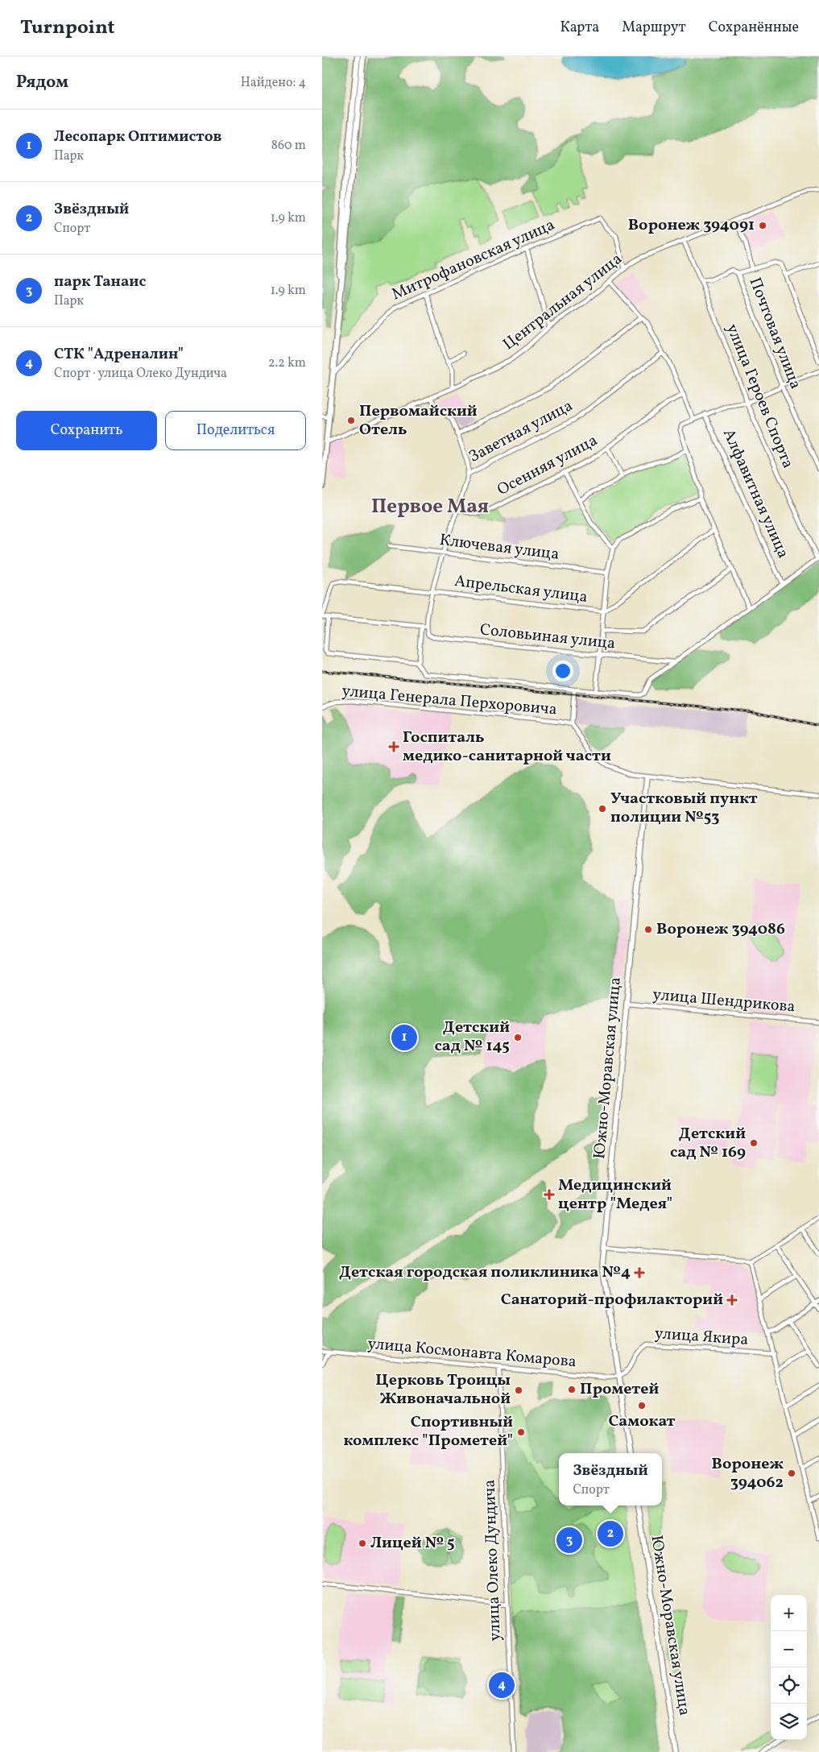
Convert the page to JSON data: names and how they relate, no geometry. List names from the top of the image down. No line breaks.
{"streets":{"main road":["Южно-Моравская улица"],"street":["Митрофановская улица","Центральная улица","Почтовая улица","улица Героев Спорта","Заветная улица","Осенняя улица","Алфавитная улица","Ключевая улица","Апрельская улица","Соловьиная улица","улица Генерала Перхоровича","улица Шендрикова","улица Якира","улица Космонавта Комарова","улица Олеко Дундича"]},"crossings":[["Митрофановская улица","Центральная улица"],["Центральная улица","улица Героев Спорта"],["улица Генерала Перхоровича","Южно-Моравская улица"],["улица Шендрикова","Южно-Моравская улица"],["Южно-Моравская улица","улица Якира"],["Южно-Моравская улица","улица Космонавта Комарова"],["улица Якира","улица Космонавта Комарова"],["улица Космонавта Комарова","улица Олеко Дундича"]],"districts":["Первое Мая"],"places":{"other":["Воронеж 394091","Первомайский Отель","Участковый пункт полиции №53","Воронеж 394086","Детский сад № 145","Детский сад № 169","Прометей","Церковь Троицы Живоначальной","Самокат","Спортивный комплекс \"Прометей\"","Воронеж 394062","Лицей № 5"],"health":["Госпиталь медико-санитарной части","Медицинский центр \"Медея\"","Детская городская поликлиника №4","Cанаторий-профилакторий"]},"page":{"header":"Turnpoint","nav":["Карта","Маршрут","Сохранённые"],"heading":["Рядом","Найдено: 4"],"list":[{"mark":"1","name":"Лесопарк Оптимистов","note":"Парк","value":"860 m"},{"mark":"2","name":"Звёздный","note":"Спорт","value":"1.9 km"},{"mark":"3","name":"парк Танаис","note":"Парк","value":"1.9 km"},{"mark":"4","name":"СТК \"Адреналин\"","note":"Спорт · улица Олеко Дундича","value":"2.2 km"}],"buttons":["Сохранить","Поделиться"],"pins":["1","2","3","4"],"popup":["Звёздный","Спорт"],"map_buttons":["+","−"]}}
